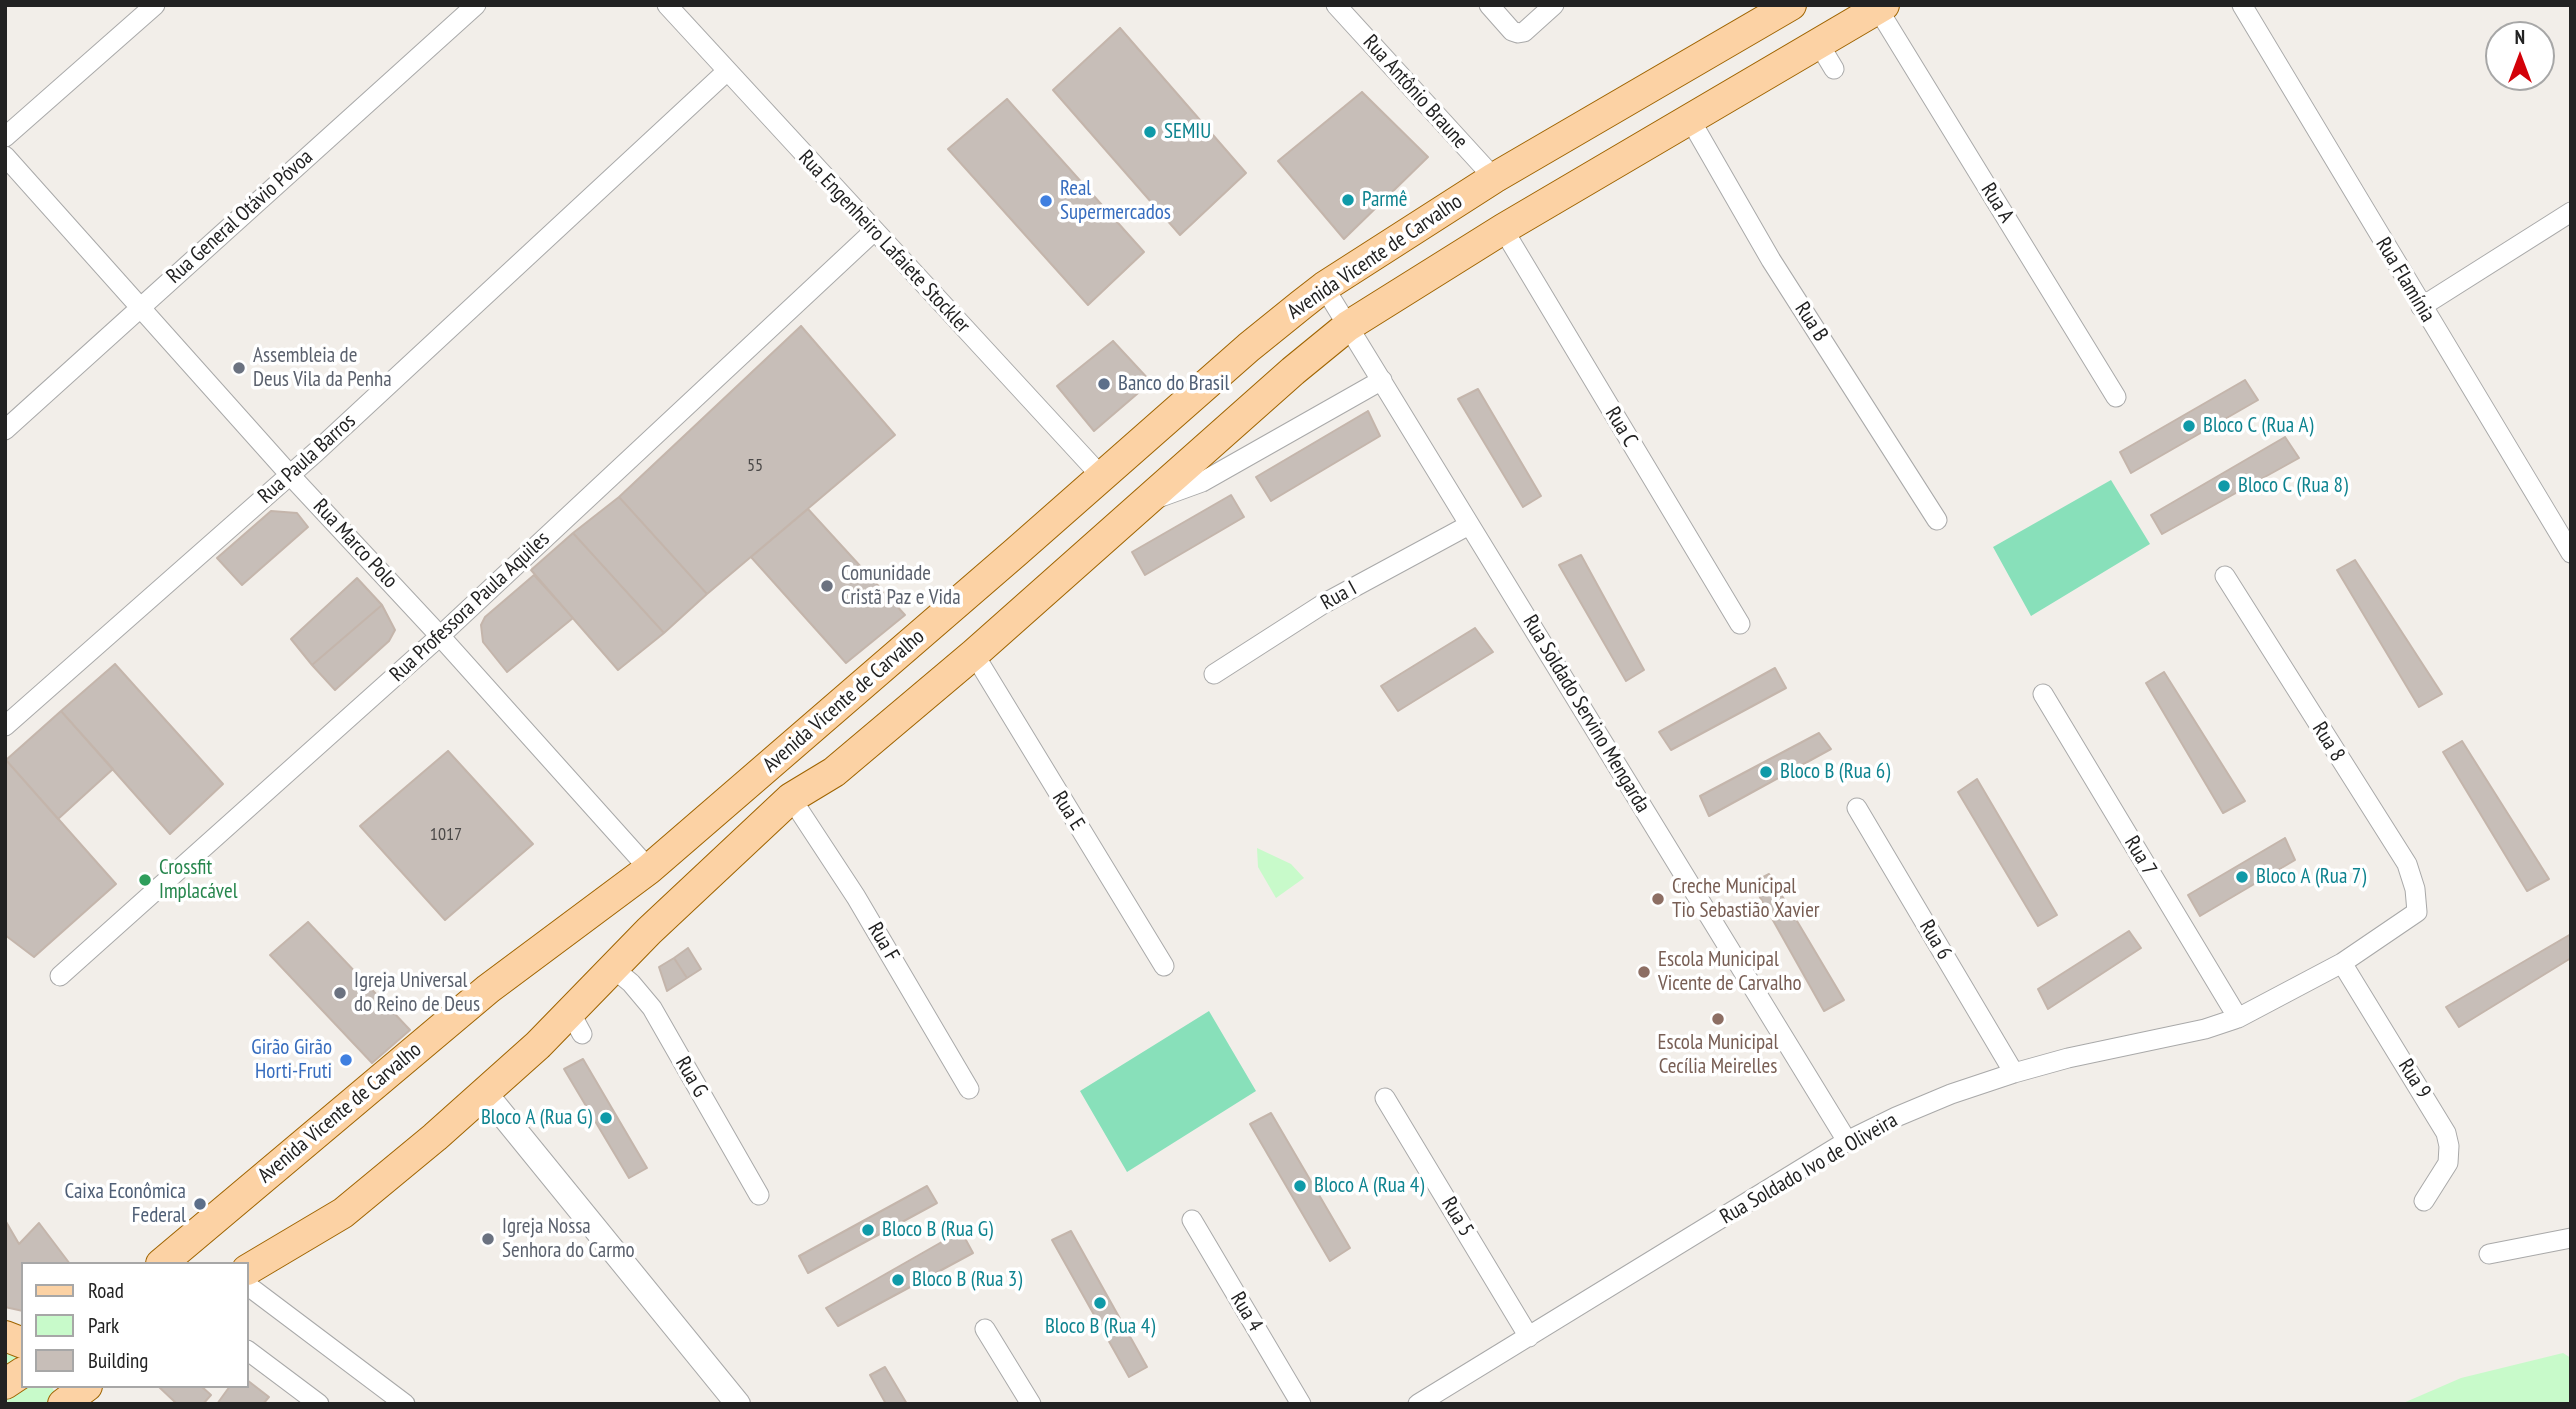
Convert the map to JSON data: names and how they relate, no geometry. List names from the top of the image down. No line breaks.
{"streets":{"main road":["Avenida Vicente de Carvalho"],"street":["Rua Antônio Braune","Rua A","Rua General Otávio Póvoa","Rua Engenheiro Lafaiete Stockler","Rua Flamínia","Rua B","Rua C","Rua Paula Barros","Rua Marco Polo","Rua I","Rua Professora Paula Aquiles","Rua Soldado Servino Mengarda","Rua 8","Rua E","Rua 7","Rua 6","Rua F","Rua G","Rua 9","Rua Soldado Ivo de Oliveira","Rua 5","Rua 4"]},"crossings":[["Rua Antônio Braune","Avenida Vicente de Carvalho"],["Rua A","Avenida Vicente de Carvalho"],["Rua General Otávio Póvoa","Rua Marco Polo"],["Rua Engenheiro Lafaiete Stockler","Avenida Vicente de Carvalho"],["Rua Engenheiro Lafaiete Stockler","Rua Paula Barros"],["Rua Engenheiro Lafaiete Stockler","Rua Professora Paula Aquiles"],["Avenida Vicente de Carvalho","Rua B"],["Avenida Vicente de Carvalho","Rua C"],["Avenida Vicente de Carvalho","Rua Marco Polo"],["Avenida Vicente de Carvalho","Rua Soldado Servino Mengarda"],["Avenida Vicente de Carvalho","Rua E"],["Avenida Vicente de Carvalho","Rua F"],["Avenida Vicente de Carvalho","Rua G"],["Rua Paula Barros","Rua Marco Polo"],["Rua Marco Polo","Rua Professora Paula Aquiles"],["Rua I","Rua Soldado Servino Mengarda"],["Rua Soldado Servino Mengarda","Rua Soldado Ivo de Oliveira"],["Rua 8","Rua Soldado Ivo de Oliveira"],["Rua 7","Rua Soldado Ivo de Oliveira"],["Rua 6","Rua Soldado Ivo de Oliveira"],["Rua 9","Rua Soldado Ivo de Oliveira"],["Rua Soldado Ivo de Oliveira","Rua 5"]],"places":["SEMIU","Parmê","Real Supermercados","Assembleia de Deus Vila da Penha","Banco do Brasil","Bloco C (Rua A)","Bloco C (Rua 8)","Comunidade Cristã Paz e Vida","Bloco B (Rua 6)","Bloco A (Rua 7)","Crossfit Implacável","Creche Municipal Tio Sebastião Xavier","Escola Municipal Vicente de Carvalho","Igreja Universal do Reino de Deus","Escola Municipal Cecília Meirelles","Girão Girão Horti-Fruti","Bloco A (Rua G)","Bloco A (Rua 4)","Caixa Econômica Federal","Bloco B (Rua G)","Igreja Nossa Senhora do Carmo","Bloco B (Rua 3)","Bloco B (Rua 4)"],"house_numbers":["55","1017"],"legend":["Road","Park","Building"],"north":"top"}
